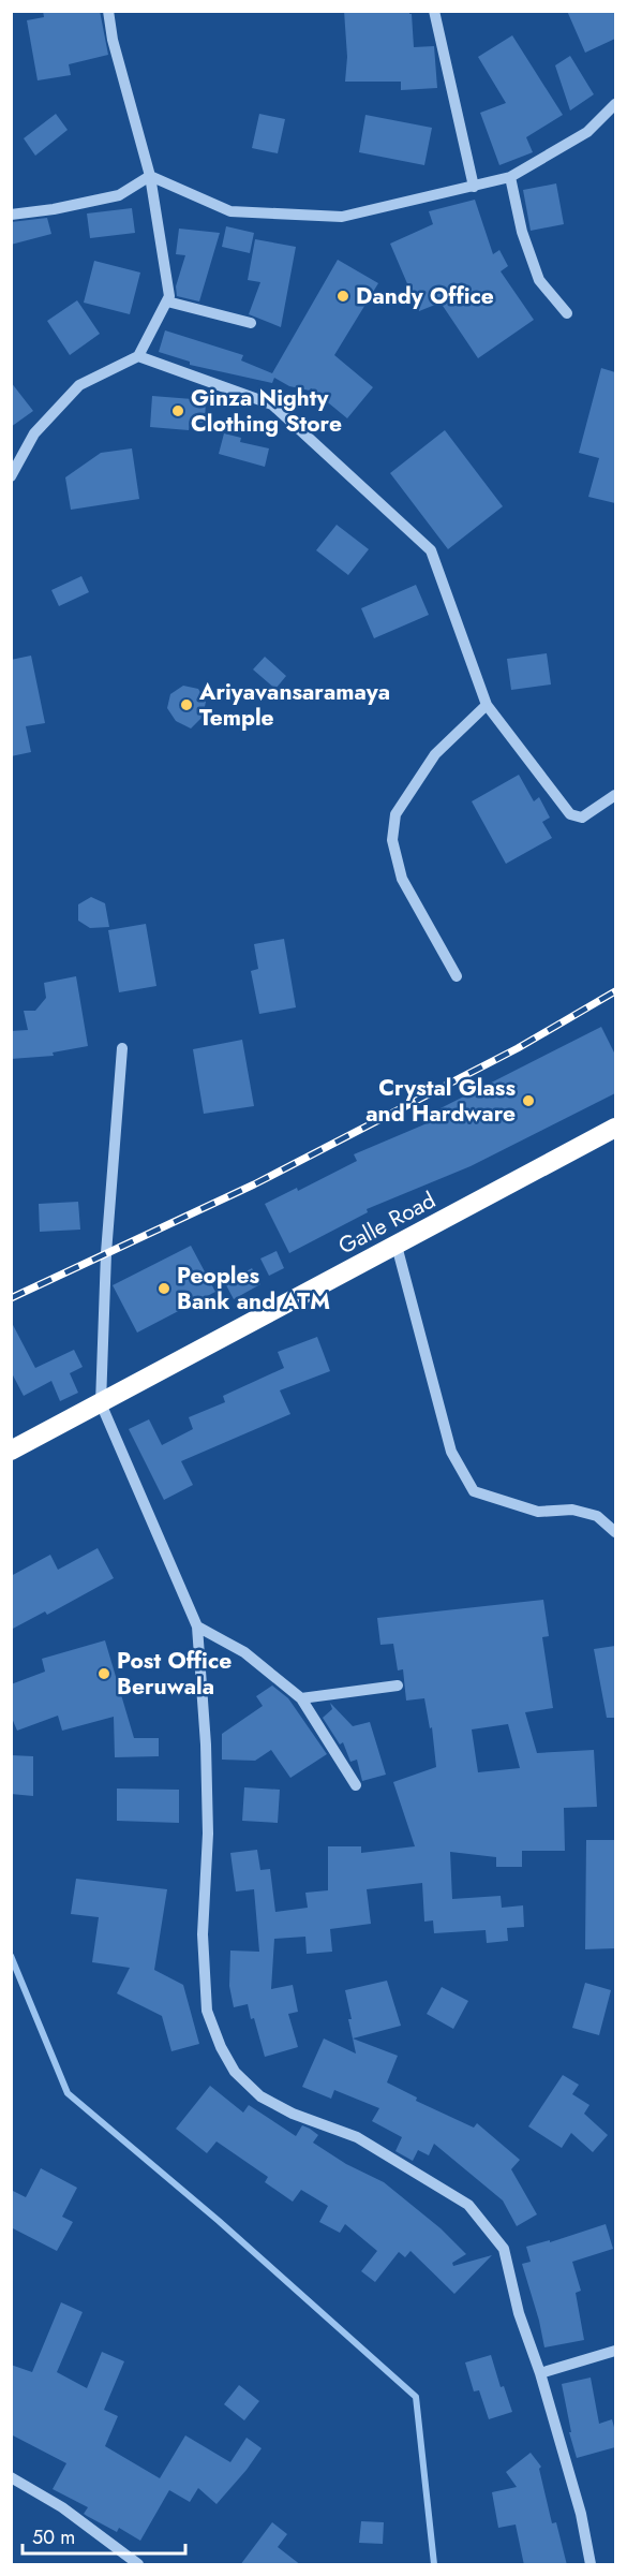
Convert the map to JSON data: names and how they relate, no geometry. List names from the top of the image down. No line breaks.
{"streets":{"highway":["Galle Road"]},"places":["Dandy Office","Ginza Nighty Clothing Store","Ariyavansaramaya Temple","Crystal Glass and Hardware","Peoples Bank and ATM","Post Office Beruwala"],"scale_bar":"50 m"}
